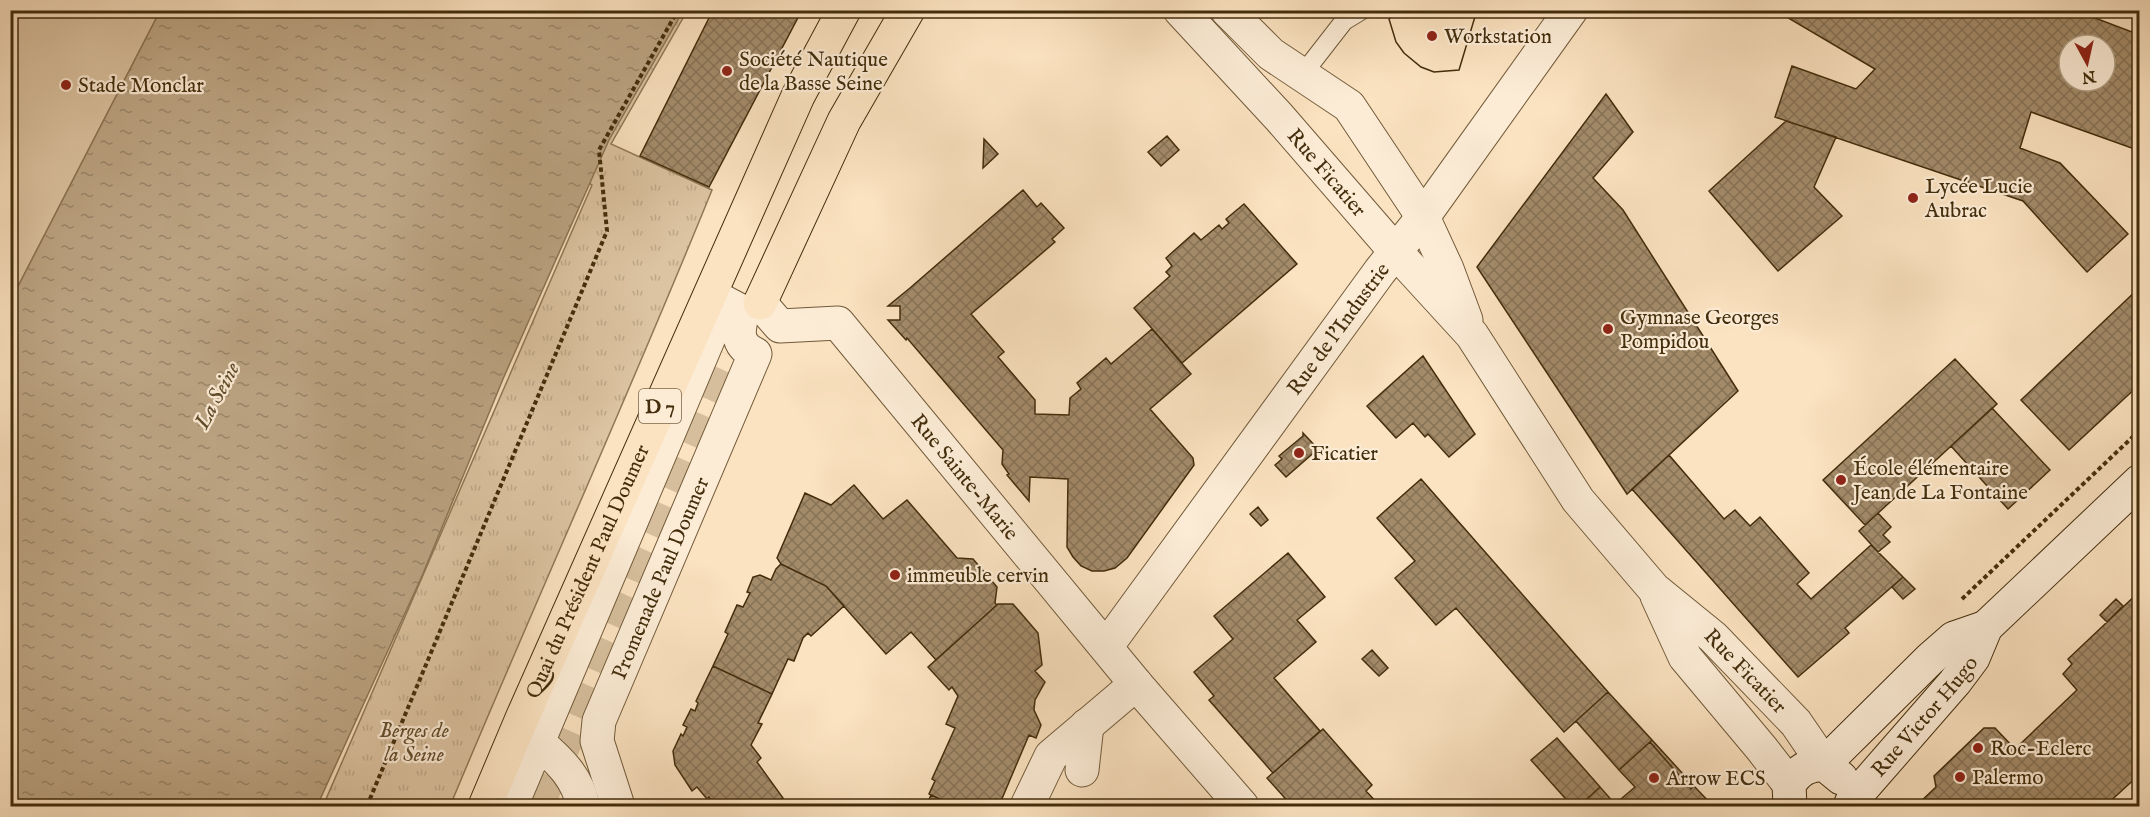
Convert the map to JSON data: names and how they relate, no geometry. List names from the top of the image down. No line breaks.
{"streets":{"main road":["D 7","Quai du Président Paul Doumer"],"street":["Rue Ficatier","Rue de l'Industrie","Rue Sainte-Marie","Promenade Paul Doumer","Rue Victor Hugo"]},"crossings":[["Rue Ficatier","Rue de l'Industrie"],["Rue Ficatier","Rue Victor Hugo"],["Rue de l'Industrie","Rue Sainte-Marie"]],"water":["La Seine"],"parks":["Berges de la Seine"],"places":["Workstation","Société Nautique de la Basse Seine","Stade Monclar","Lycée Lucie Aubrac","Gymnase Georges Pompidou","Ficatier","École élémentaire Jean de La Fontaine","immeuble cervin","Roc-Eclerc","Palermo","Arrow ECS"],"north":"bottom"}
